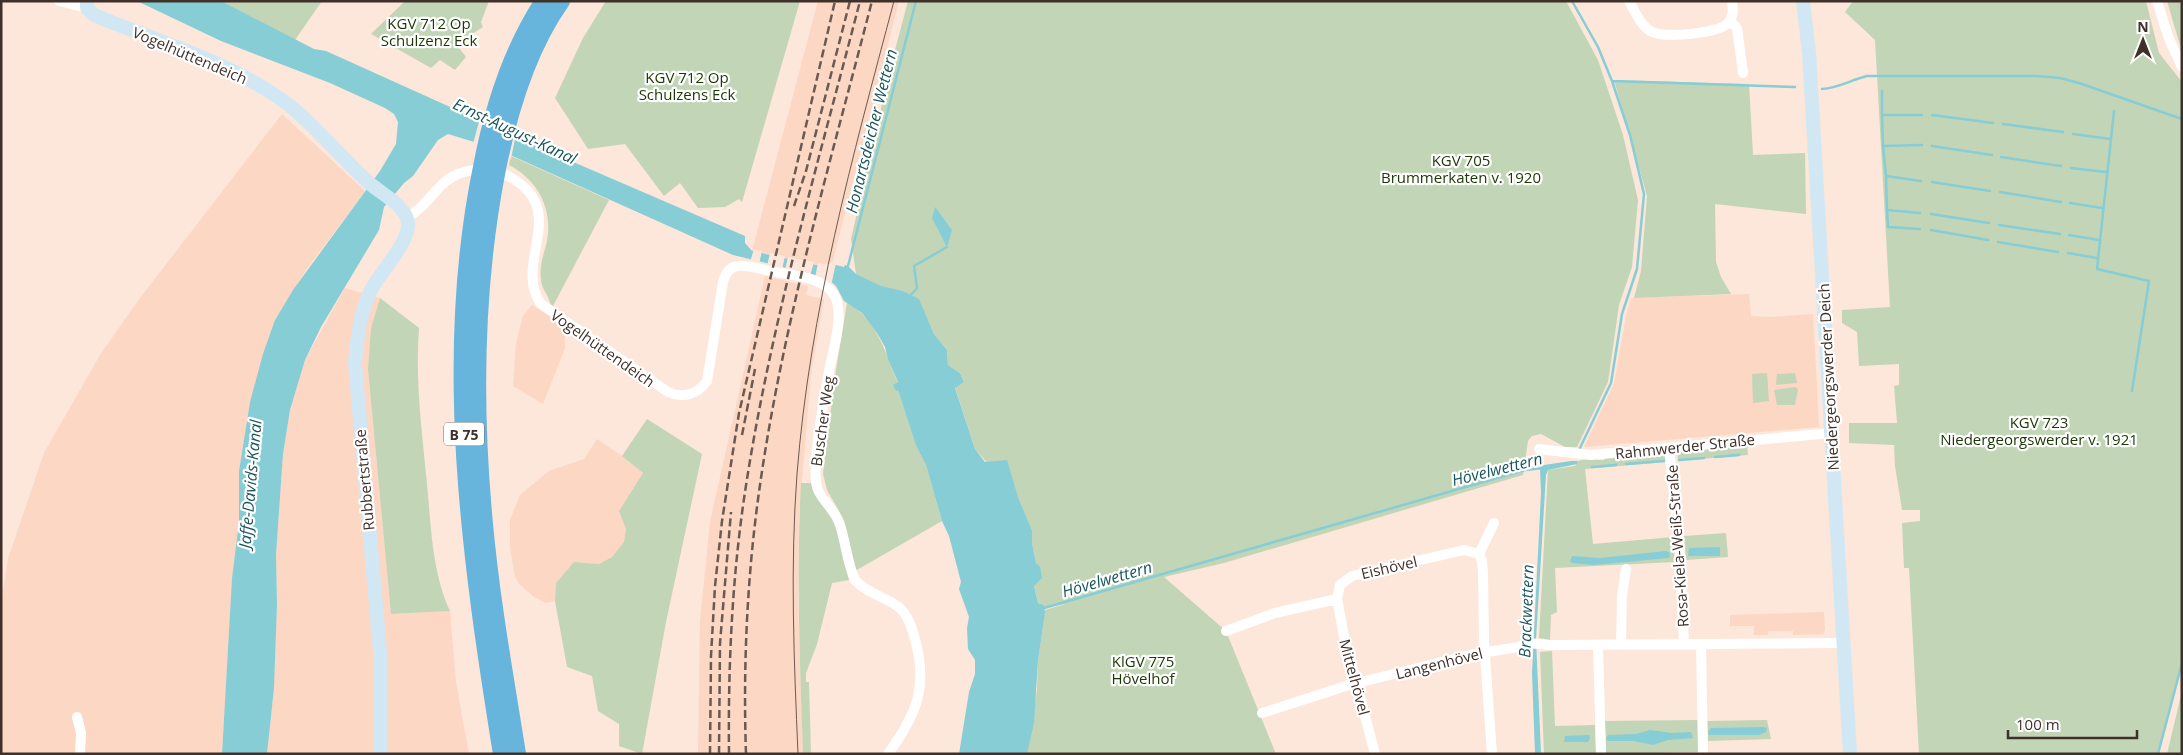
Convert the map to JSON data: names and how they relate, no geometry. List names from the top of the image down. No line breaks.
{"streets":{"highway":["B 75"],"street":["Vogelhüttendeich","Niedergeorgswerder Deich","Buscher Weg","Rahmwerder Straße","Rubbertstraße","Rosa-Kiela-Weiß-Straße","Eishövel","Langenhövel","Mittelhövel"]},"crossings":[["Vogelhüttendeich","Buscher Weg"],["Vogelhüttendeich","Rubbertstraße"],["Niedergeorgswerder Deich","Rahmwerder Straße"],["Niedergeorgswerder Deich","Langenhövel"],["Rahmwerder Straße","Rosa-Kiela-Weiß-Straße"],["Rosa-Kiela-Weiß-Straße","Langenhövel"],["Eishövel","Mittelhövel"],["Langenhövel","Mittelhövel"]],"water":["Ernst-August-Kanal","Honartsdeicher Wettern","Hövelwettern","Jaffe-Davids-Kanal","Brackwettern"],"parks":["KGV 712 Op Schulzenz Eck","KGV 712 Op Schulzens Eck","KGV 705 Brummerkaten v. 1920","KGV 723 Niedergeorgswerder v. 1921","KlGV 775 Hövelhof"],"scale_bar":"100 m","north":"top"}
